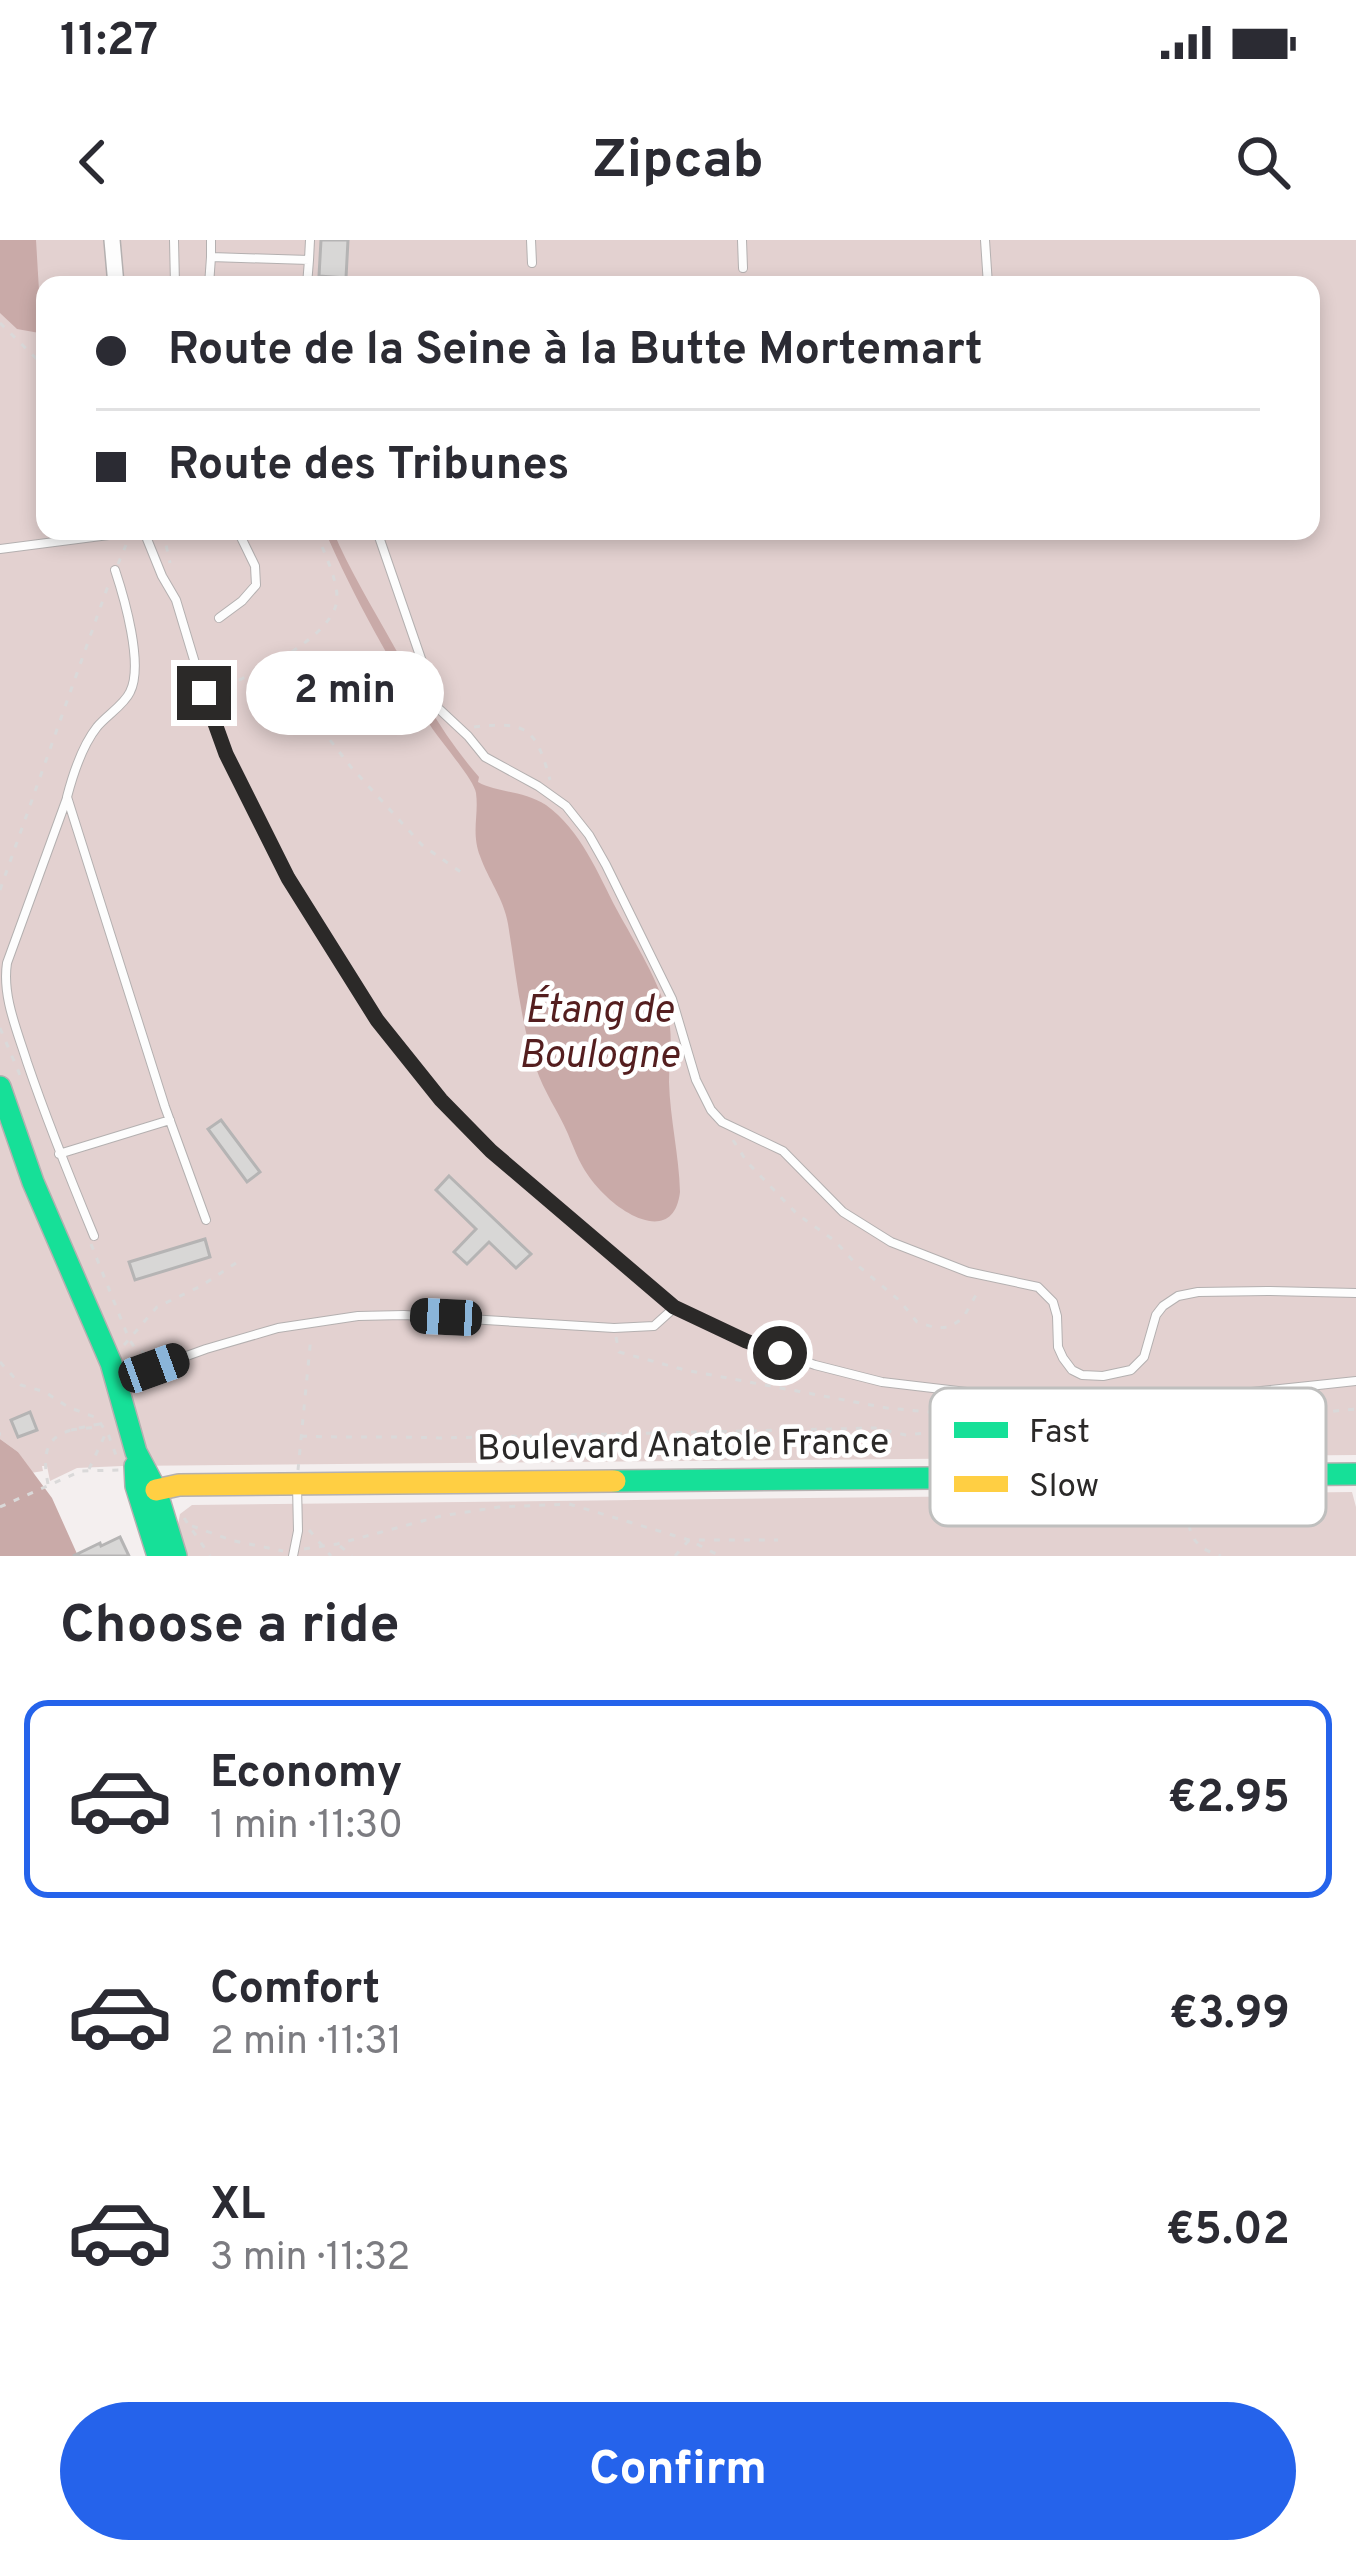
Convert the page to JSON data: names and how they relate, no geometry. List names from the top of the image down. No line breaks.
{"streets":{"main road":["Boulevard Anatole France"]},"water":["Étang de Boulogne"],"legend":["Fast","Slow"],"page":{"status":"11:27","header":"Zipcab","banner":["Route de la Seine à la Butte Mortemart","Route des Tribunes"],"bubble":"2 min","heading":"Choose a ride","list":[{"name":"Economy","note":"1 min · 11:30","value":"€2.95"},{"name":"Comfort","note":"2 min · 11:31","value":"€3.99"},{"name":"XL","note":"3 min · 11:32","value":"€5.02"}],"buttons":"Confirm"}}
